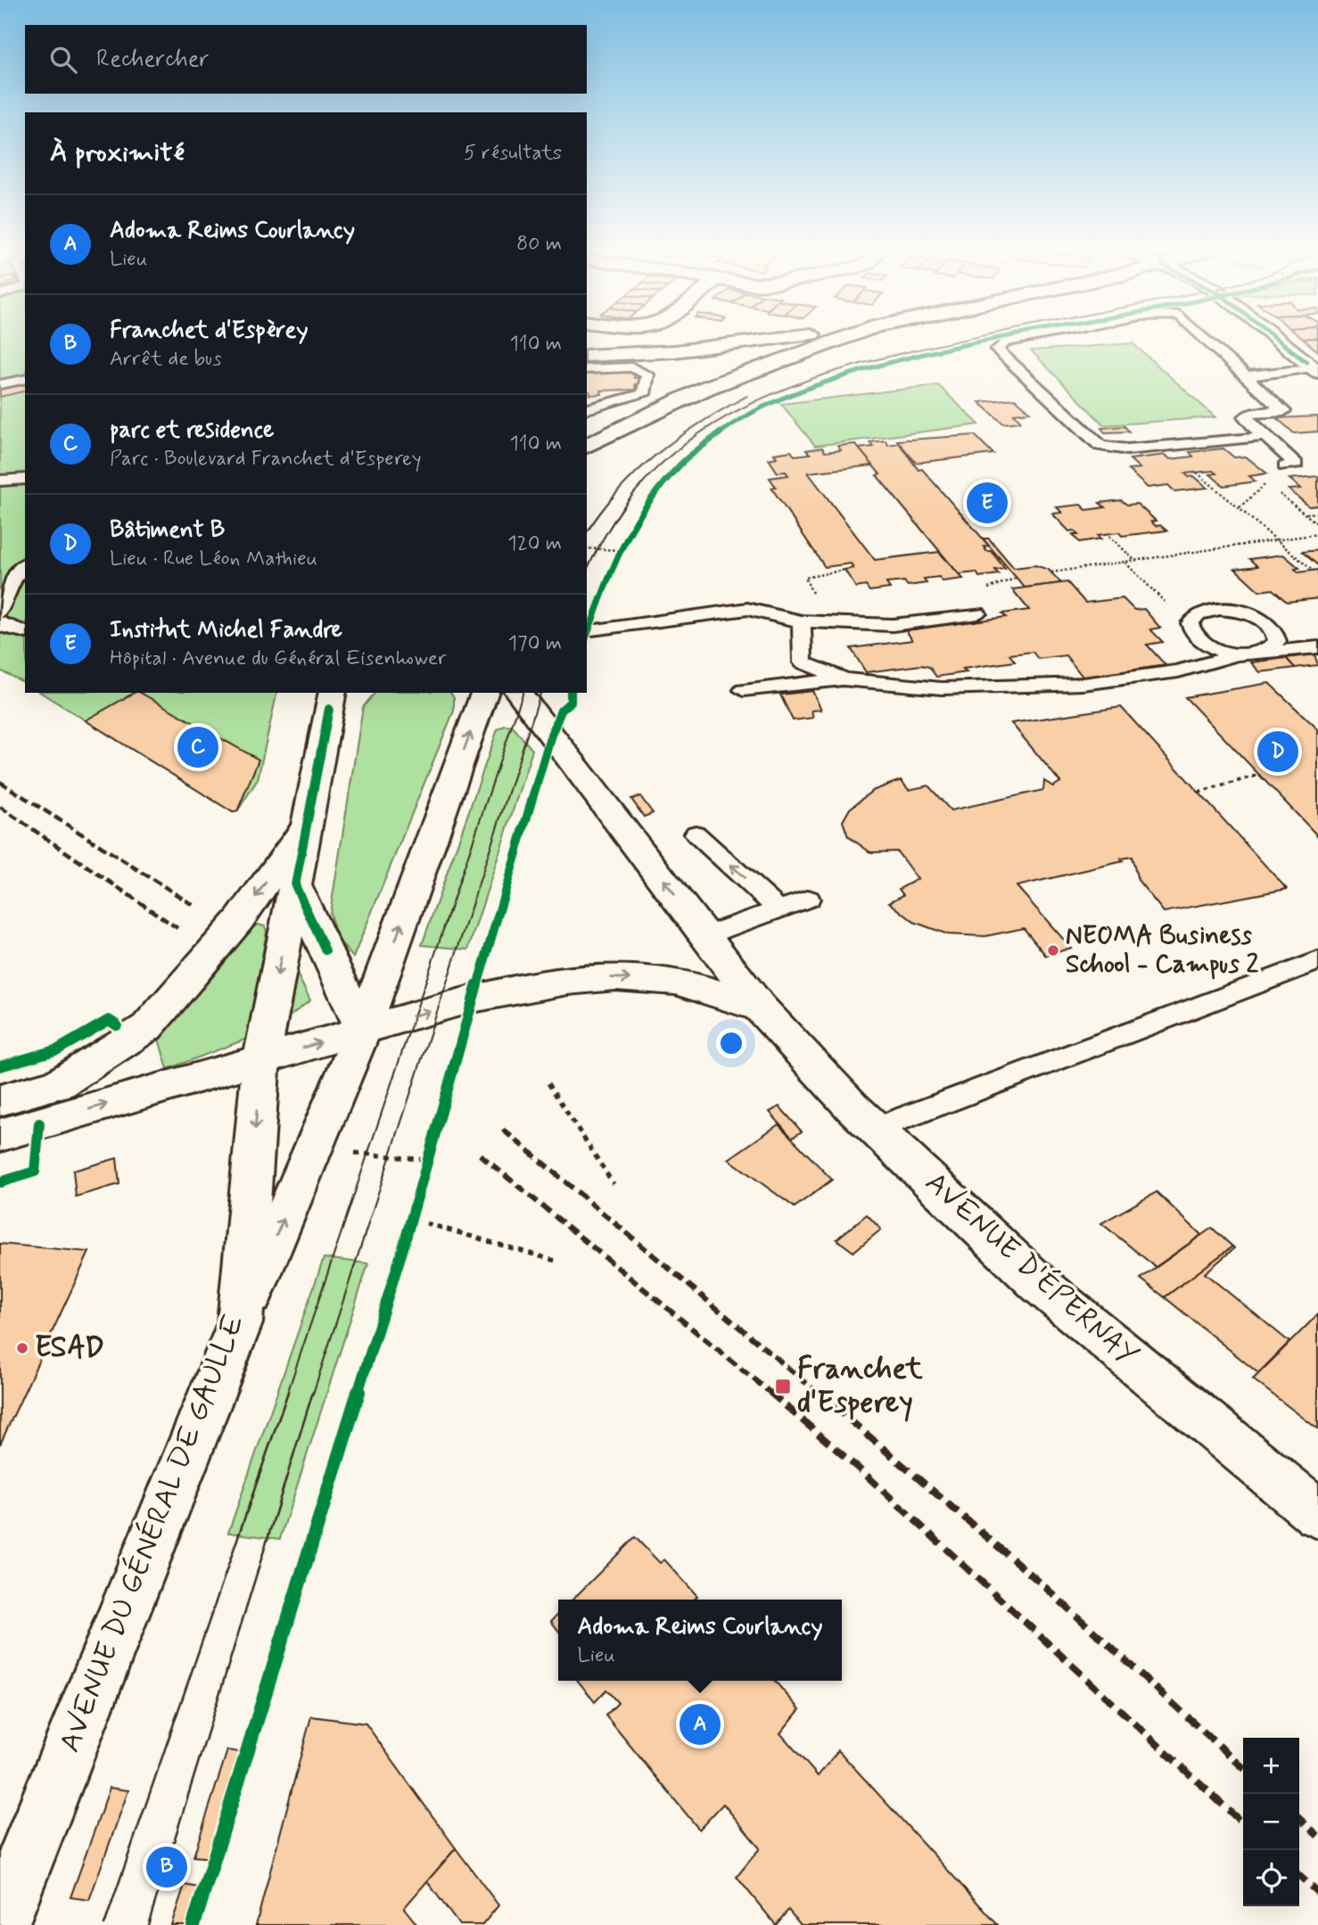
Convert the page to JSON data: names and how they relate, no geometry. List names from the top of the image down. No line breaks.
{"streets":{"street":["AVENUE D'ÉPERNAY","AVENUE DU GÉNÉRAL DE GAULLE"]},"places":{"other":["NEOMA Business School - Campus 2","ESAD"],"transit":["Franchet d'Esperey"]},"page":{"search":"Rechercher","heading":["À proximité","5 résultats"],"list":[{"mark":"A","name":"Adoma Reims Courlancy","note":"Lieu","value":"80 m"},{"mark":"B","name":"Franchet d'Espèrey","note":"Arrêt de bus","value":"110 m"},{"mark":"C","name":"parc et residence","note":"Parc · Boulevard Franchet d'Esperey","value":"110 m"},{"mark":"D","name":"Bâtiment B","note":"Lieu · Rue Léon Mathieu","value":"120 m"},{"mark":"E","name":"Institut Michel Fandre","note":"Hôpital · Avenue du Général Eisenhower","value":"170 m"}],"pins":["E","C","D","A","B"],"popup":["Adoma Reims Courlancy","Lieu"],"map_buttons":["+","−"]}}
